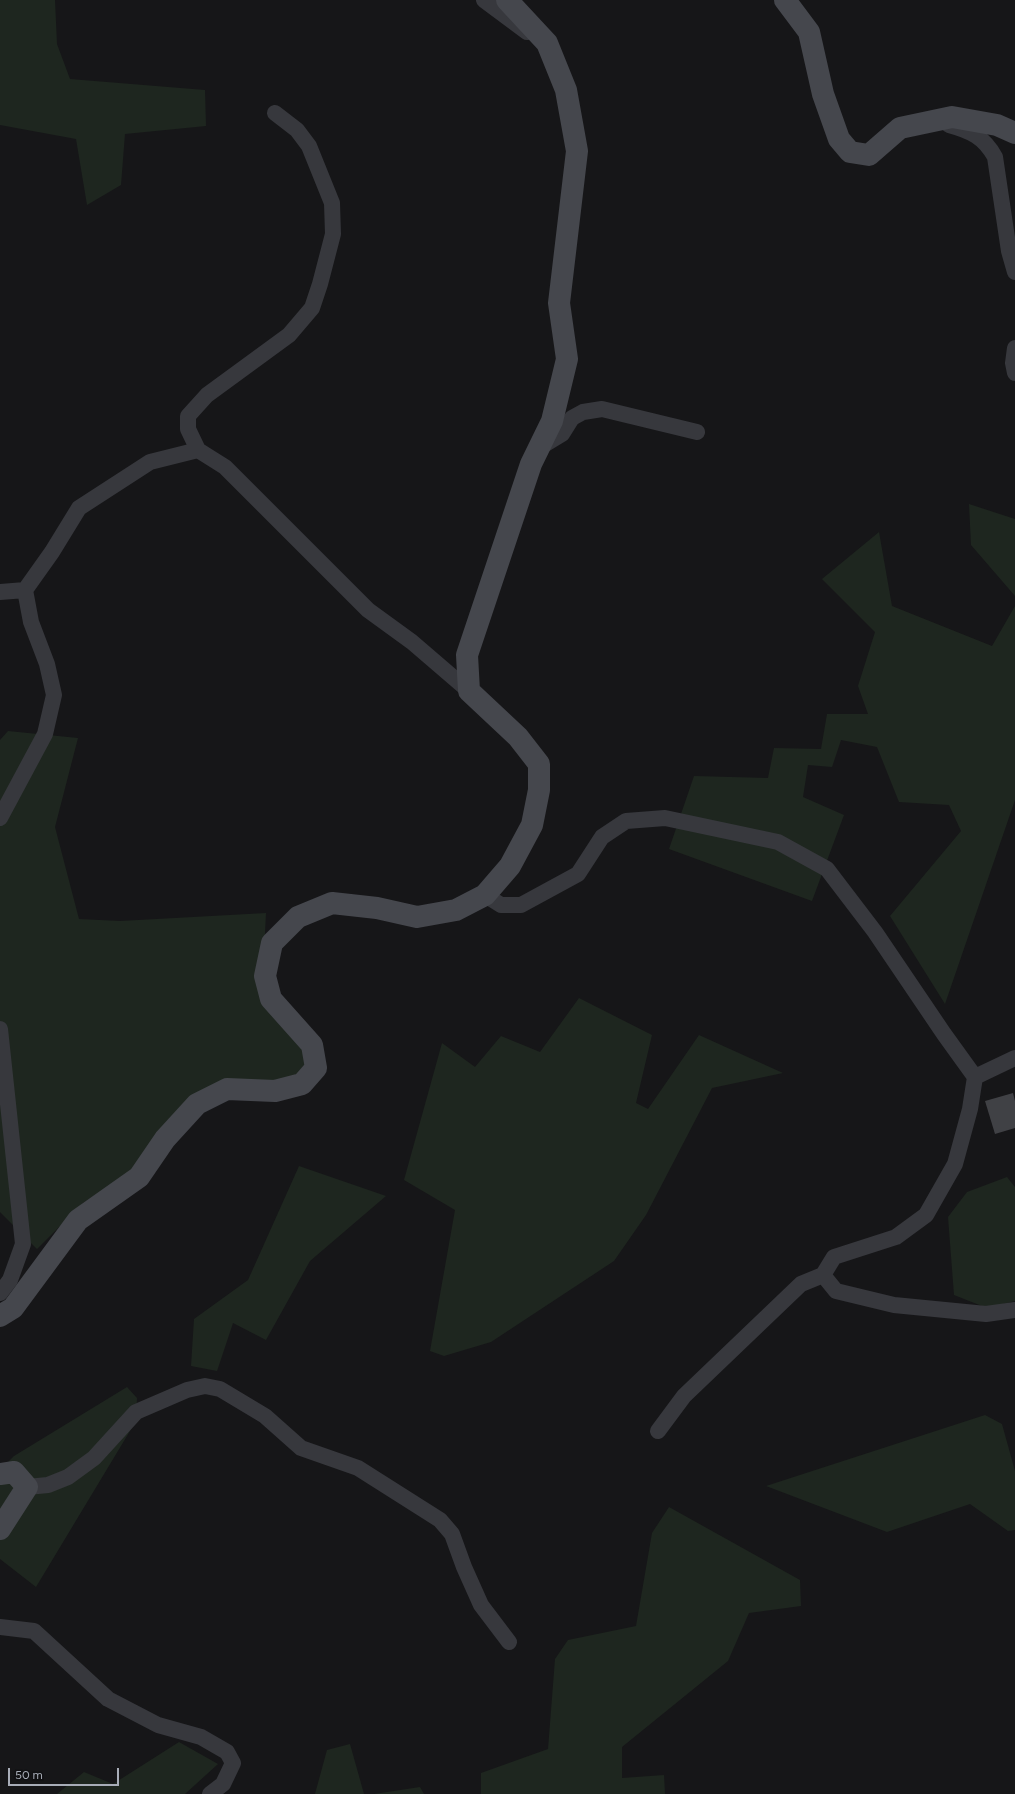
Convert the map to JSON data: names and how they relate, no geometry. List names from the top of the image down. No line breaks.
{"scale_bar":"50 m"}
